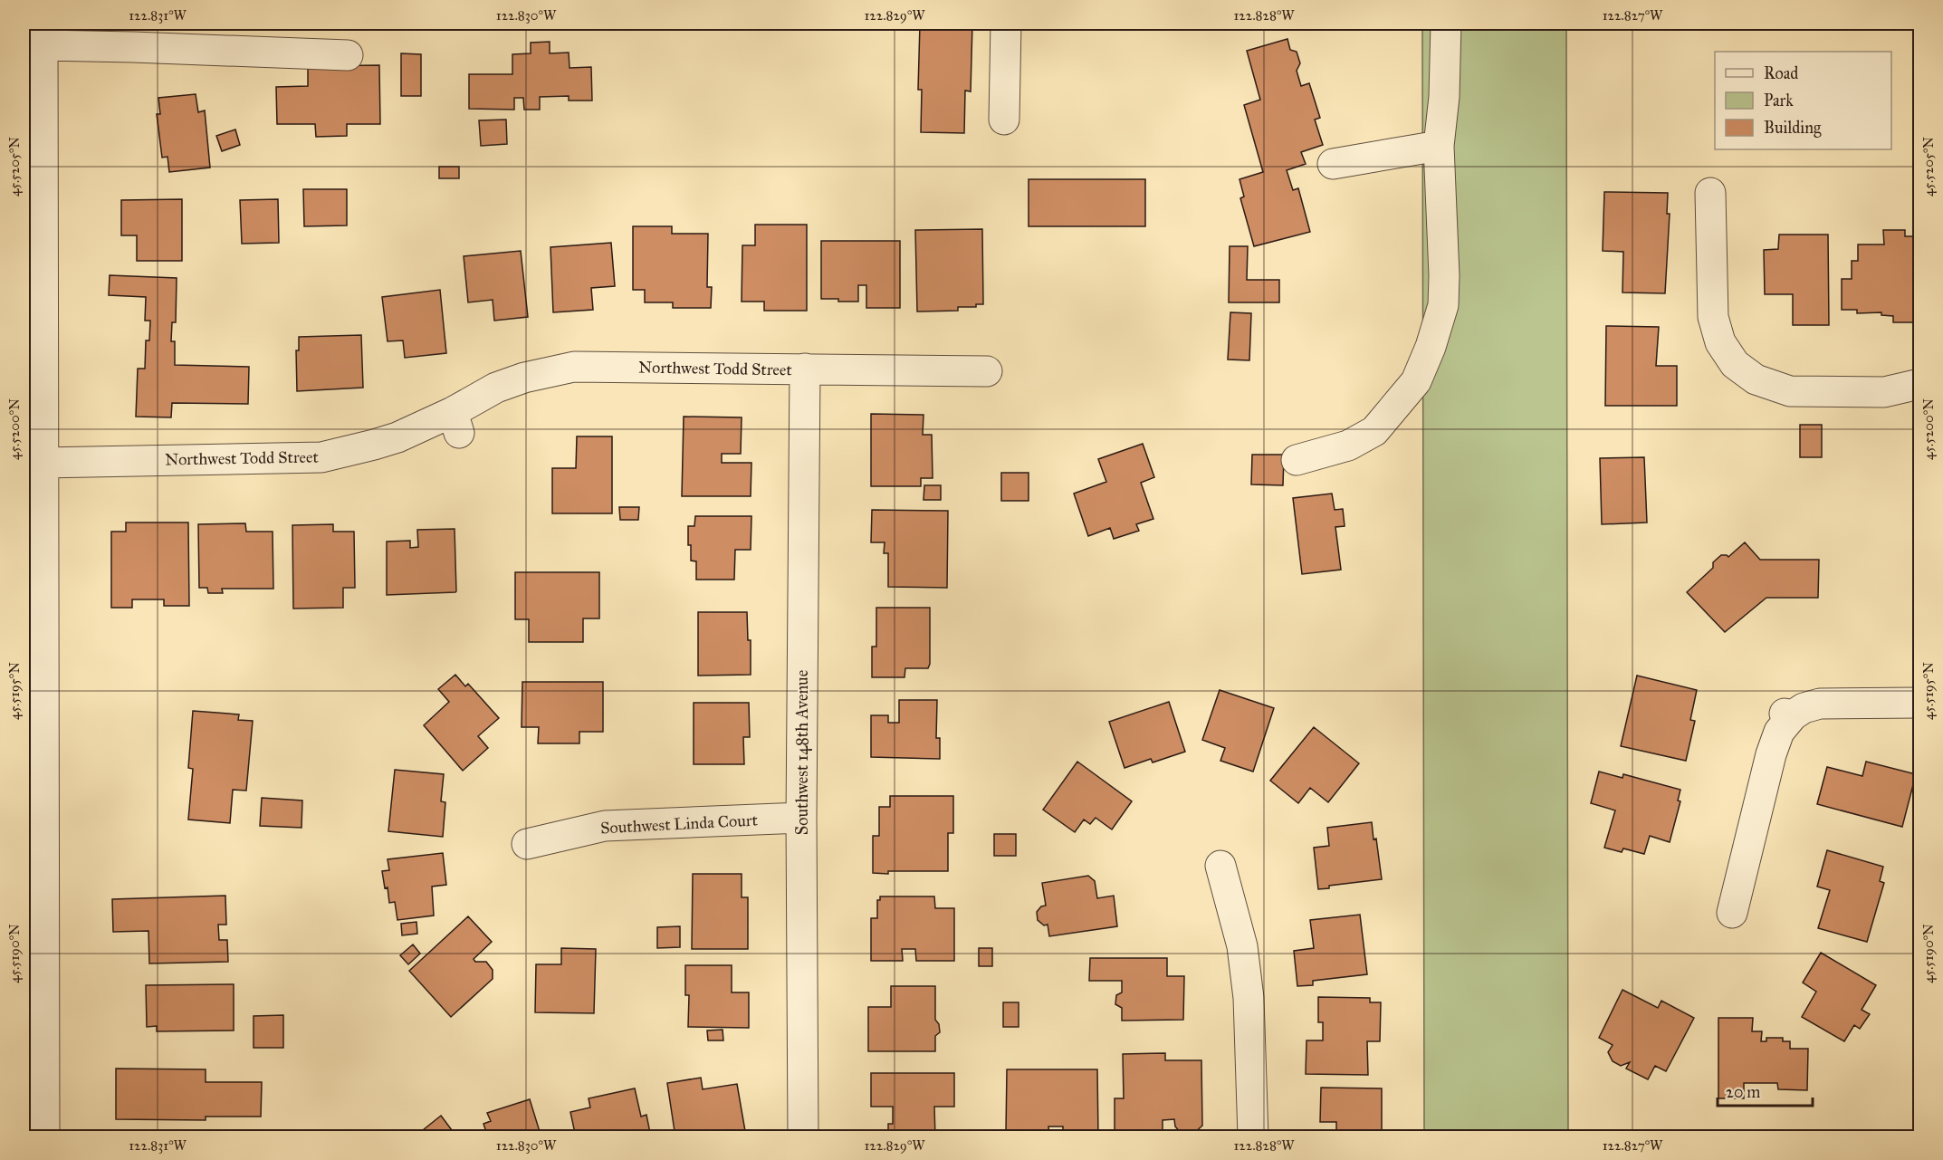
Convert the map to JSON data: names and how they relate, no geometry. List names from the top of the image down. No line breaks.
{"streets":{"street":["Northwest Todd Street","Southwest 148th Avenue","Southwest Linda Court"]},"crossings":[["Northwest Todd Street","Southwest 148th Avenue"],["Southwest 148th Avenue","Southwest Linda Court"]],"legend":["Road","Park","Building"],"scale_bar":"20 m","coordinates":["122.831°W","122.830°W","122.829°W","122.828°W","122.827°W","45.5205°N","45.5200°N","45.5195°N","45.5190°N"]}
